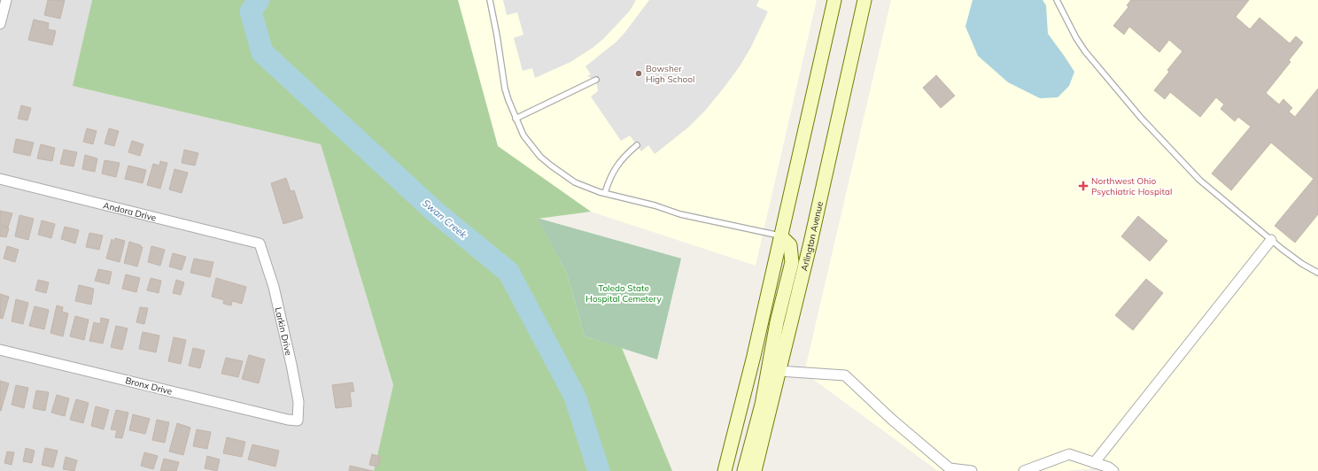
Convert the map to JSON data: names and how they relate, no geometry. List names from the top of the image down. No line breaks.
{"streets":{"street":["Andora Drive","Arlington Avenue","Larkin Drive","Bronx Drive"]},"crossings":[["Andora Drive","Larkin Drive"],["Larkin Drive","Bronx Drive"]],"water":["Swan Creek"],"parks":["Toledo State Hospital Cemetery"],"places":{"other":["Bowsher High School"],"health":["Northwest Ohio Psychiatric Hospital"]}}
